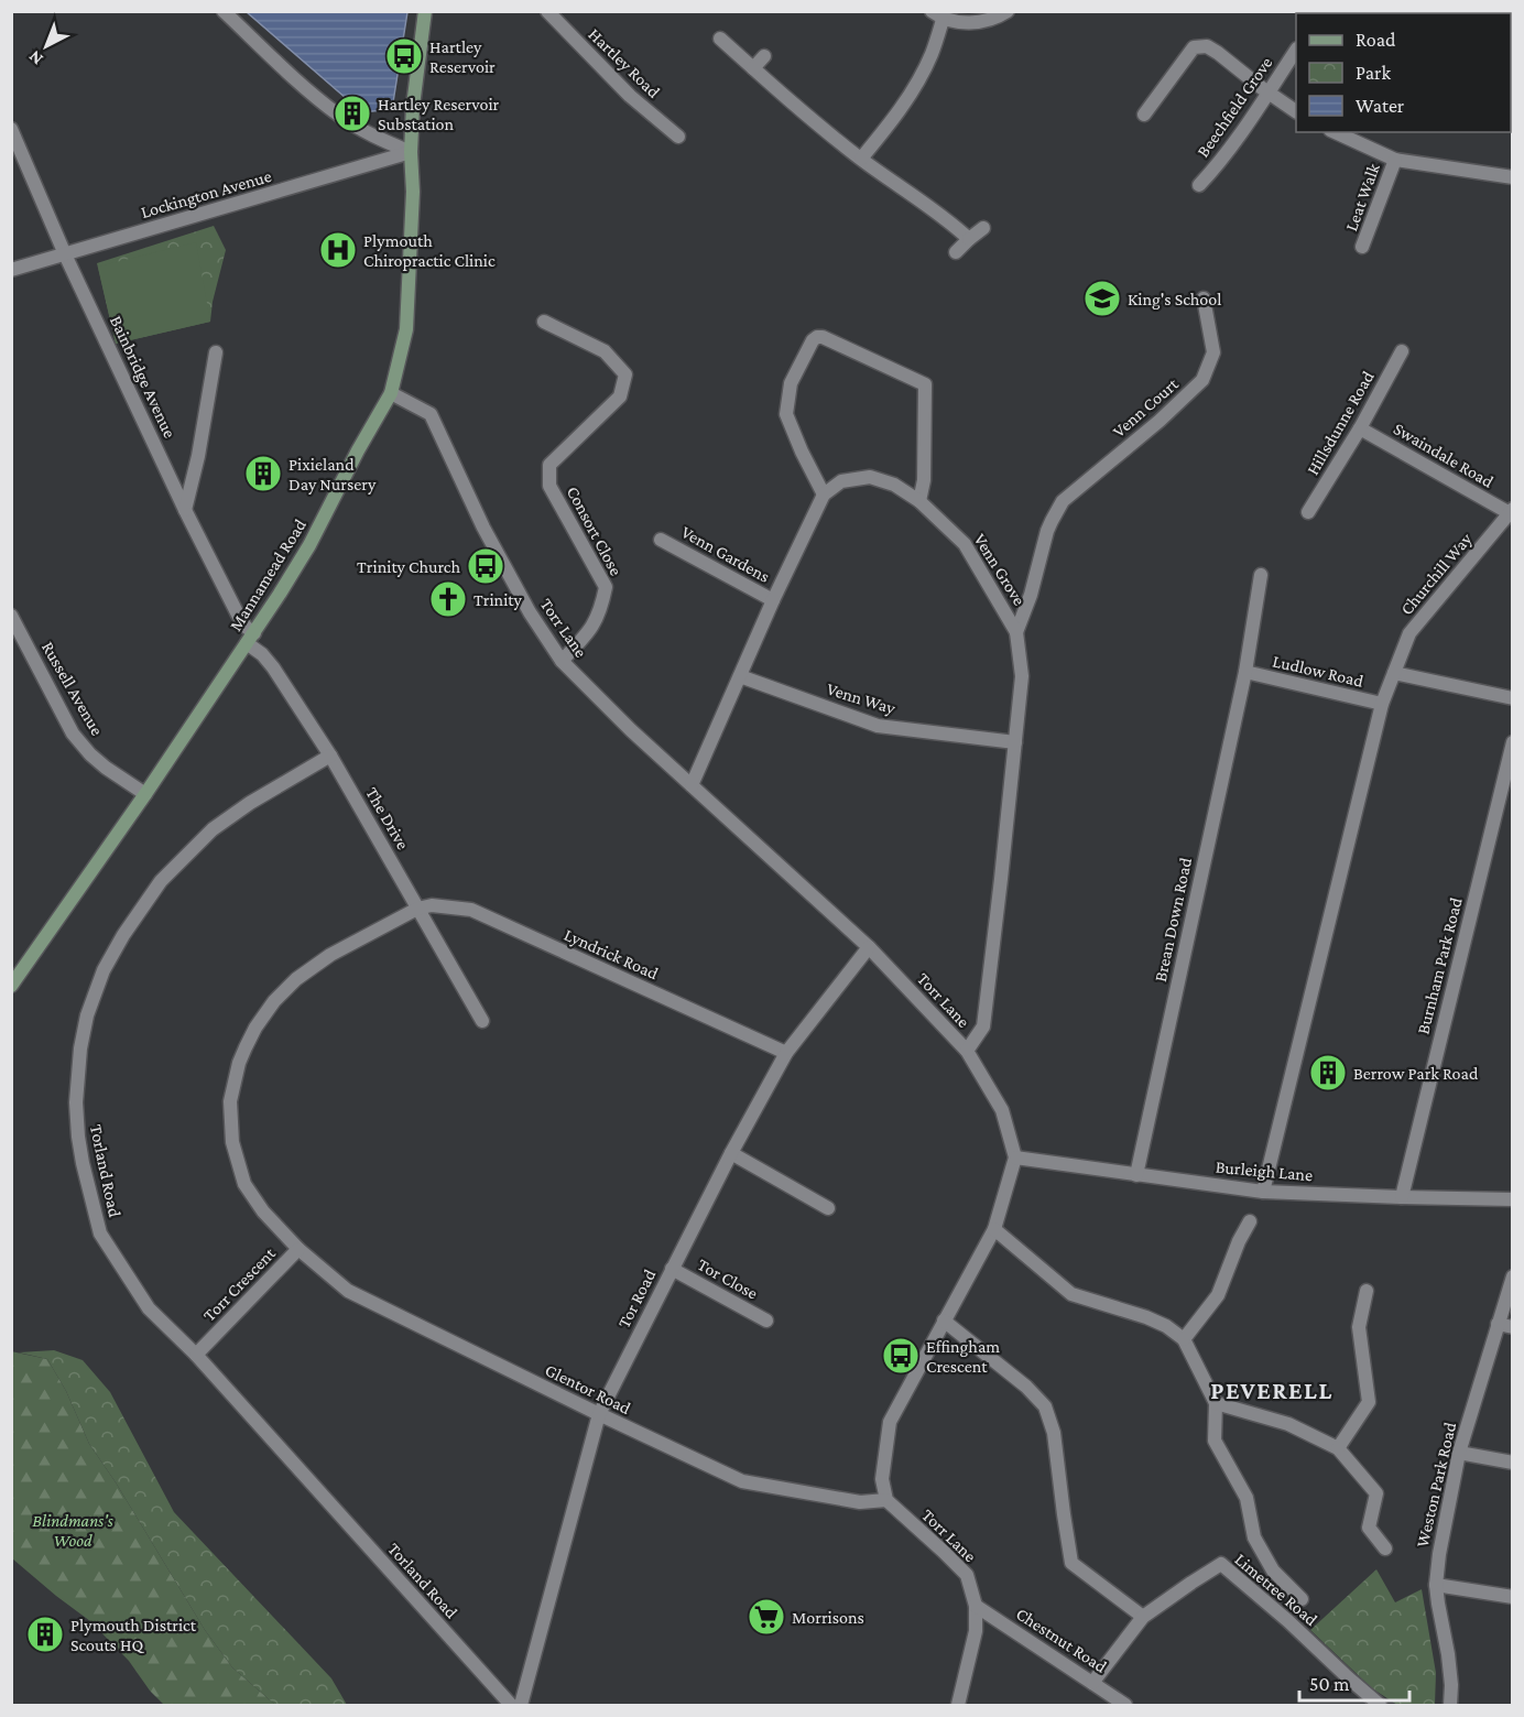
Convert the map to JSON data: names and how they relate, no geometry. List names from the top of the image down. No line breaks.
{"streets":{"main road":["Mannamead Road"],"street":["Hartley Road","Beechfield Grove","Lockington Avenue","Leat Walk","Bainbridge Avenue","Venn Court","Hillsdunne Road","Swaindale Road","Consort Close","Venn Gardens","Venn Grove","Churchill Way","Torr Lane","Ludlow Road","Russell Avenue","Venn Way","The Drive","Brean Down Road","Lyndrick Road","Burnham Park Road","Torland Road","Burleigh Lane","Tor Close","Torr Crescent","Tor Road","Glentor Road","Weston Park Road","Limetree Road","Chestnut Road"]},"crossings":[["Lockington Avenue","Bainbridge Avenue"],["Lockington Avenue","Mannamead Road"],["Bainbridge Avenue","Mannamead Road"],["Bainbridge Avenue","The Drive"],["Venn Court","Venn Grove"],["Hillsdunne Road","Swaindale Road"],["Swaindale Road","Churchill Way"],["Consort Close","Torr Lane"],["Venn Grove","Torr Lane"],["Venn Grove","Venn Way"],["Churchill Way","Ludlow Road"],["Mannamead Road","Torr Lane"],["Mannamead Road","Russell Avenue"],["Mannamead Road","The Drive"],["Torr Lane","Burleigh Lane"],["Torr Lane","Tor Road"],["Torr Lane","Glentor Road"],["Torr Lane","Chestnut Road"],["Ludlow Road","Brean Down Road"],["The Drive","Lyndrick Road"],["The Drive","Torland Road"],["The Drive","Torr Crescent"],["Brean Down Road","Burleigh Lane"],["Lyndrick Road","Torr Crescent"],["Lyndrick Road","Tor Road"],["Burnham Park Road","Burleigh Lane"],["Torland Road","Torr Crescent"],["Tor Close","Tor Road"],["Torr Crescent","Glentor Road"],["Tor Road","Glentor Road"],["Limetree Road","Chestnut Road"]],"districts":["PEVERELL"],"parks":["Blindmans's Wood"],"places":{"bus stop":["Hartley Reservoir","Trinity Church","Effingham Crescent"],"building":["Hartley Reservoir Substation","Pixieland Day Nursery","Berrow Park Road","Plymouth District Scouts HQ"],"hospital":["Plymouth Chiropractic Clinic"],"school or university":["King's School"],"church":["Trinity"],"supermarket":["Morrisons"]},"legend":["Road","Park","Water"],"scale_bar":"50 m","north":"bottom left"}
